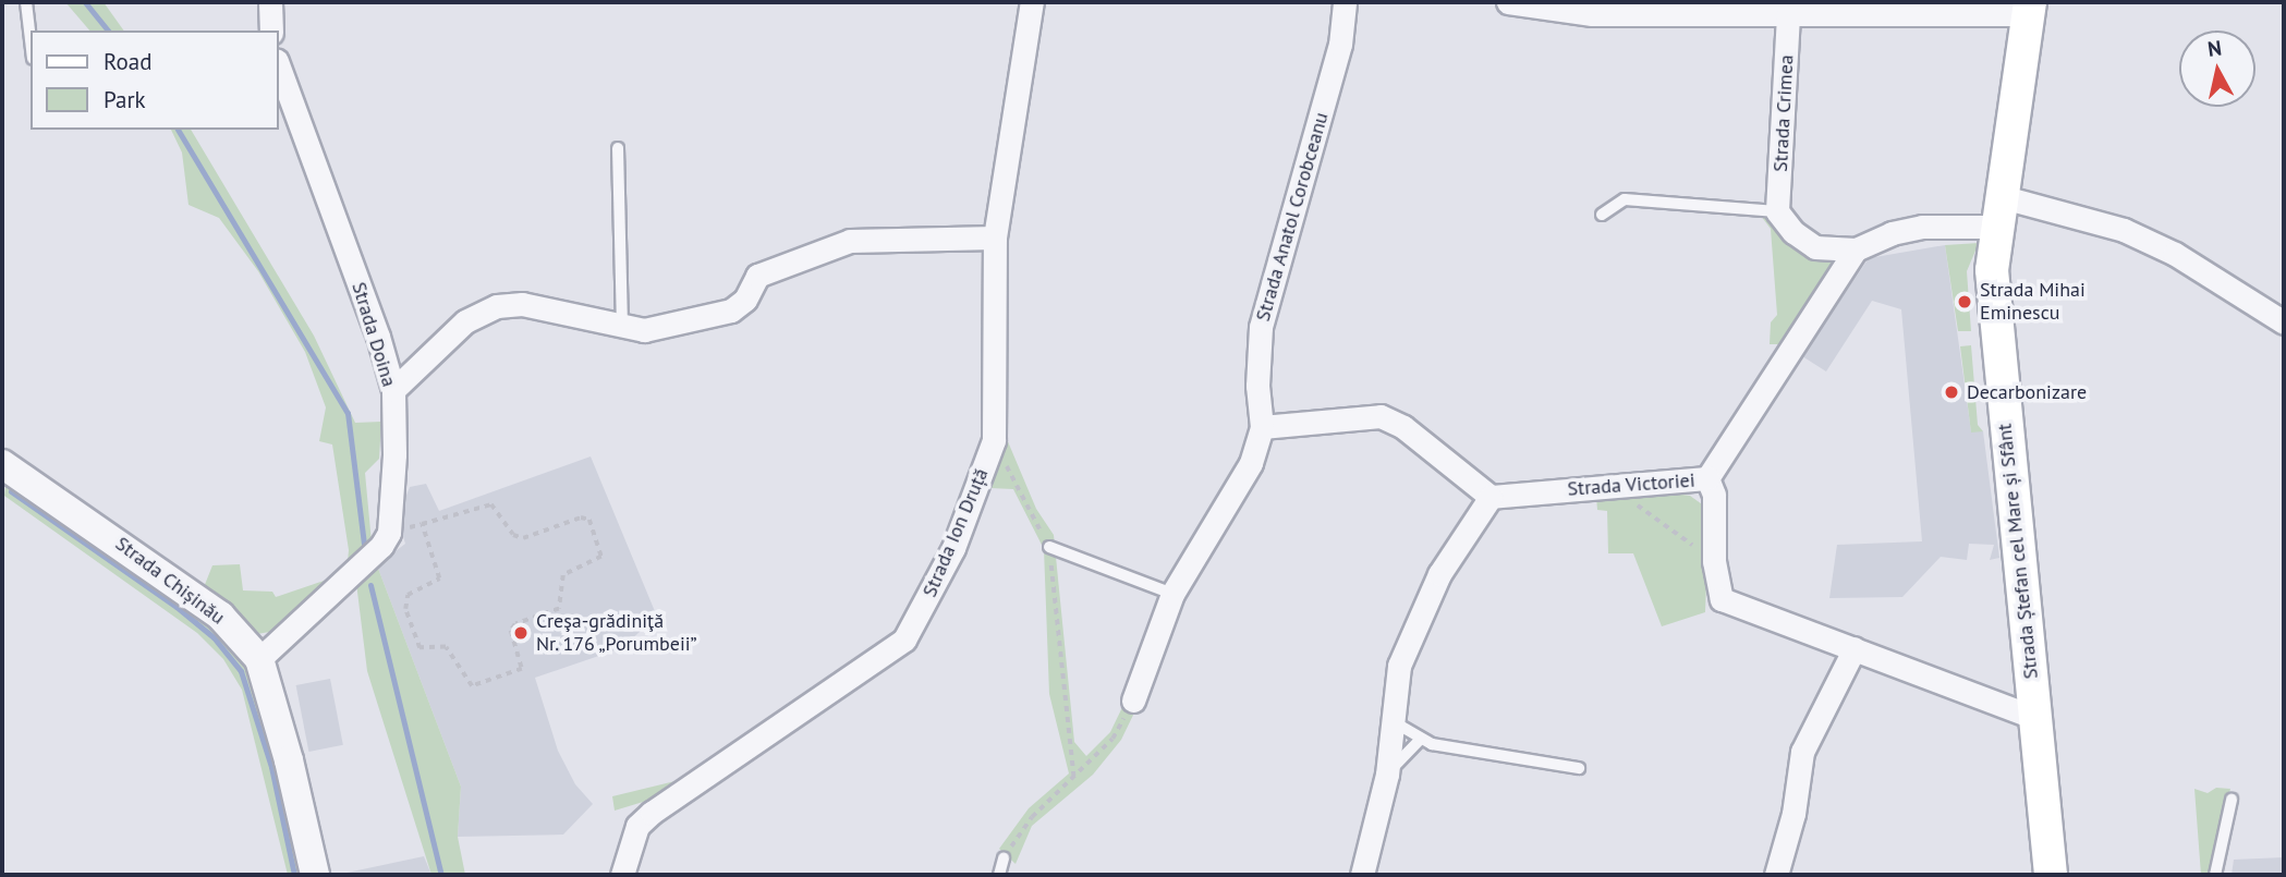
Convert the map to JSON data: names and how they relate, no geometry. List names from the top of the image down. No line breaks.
{"streets":{"main road":["Strada Ștefan cel Mare și Sfânt"],"street":["Strada Crimea","Strada Anatol Corobceanu","Strada Doina","Strada Victoriei","Strada Ion Druță","Strada Chișinău"]},"crossings":[["Strada Victoriei","Strada Ștefan cel Mare și Sfânt"]],"places":["Strada Mihai Eminescu","Decarbonizare","Creşa-grădiniţă Nr. 176 „Porumbeii”"],"legend":["Road","Park"],"north":"top"}
